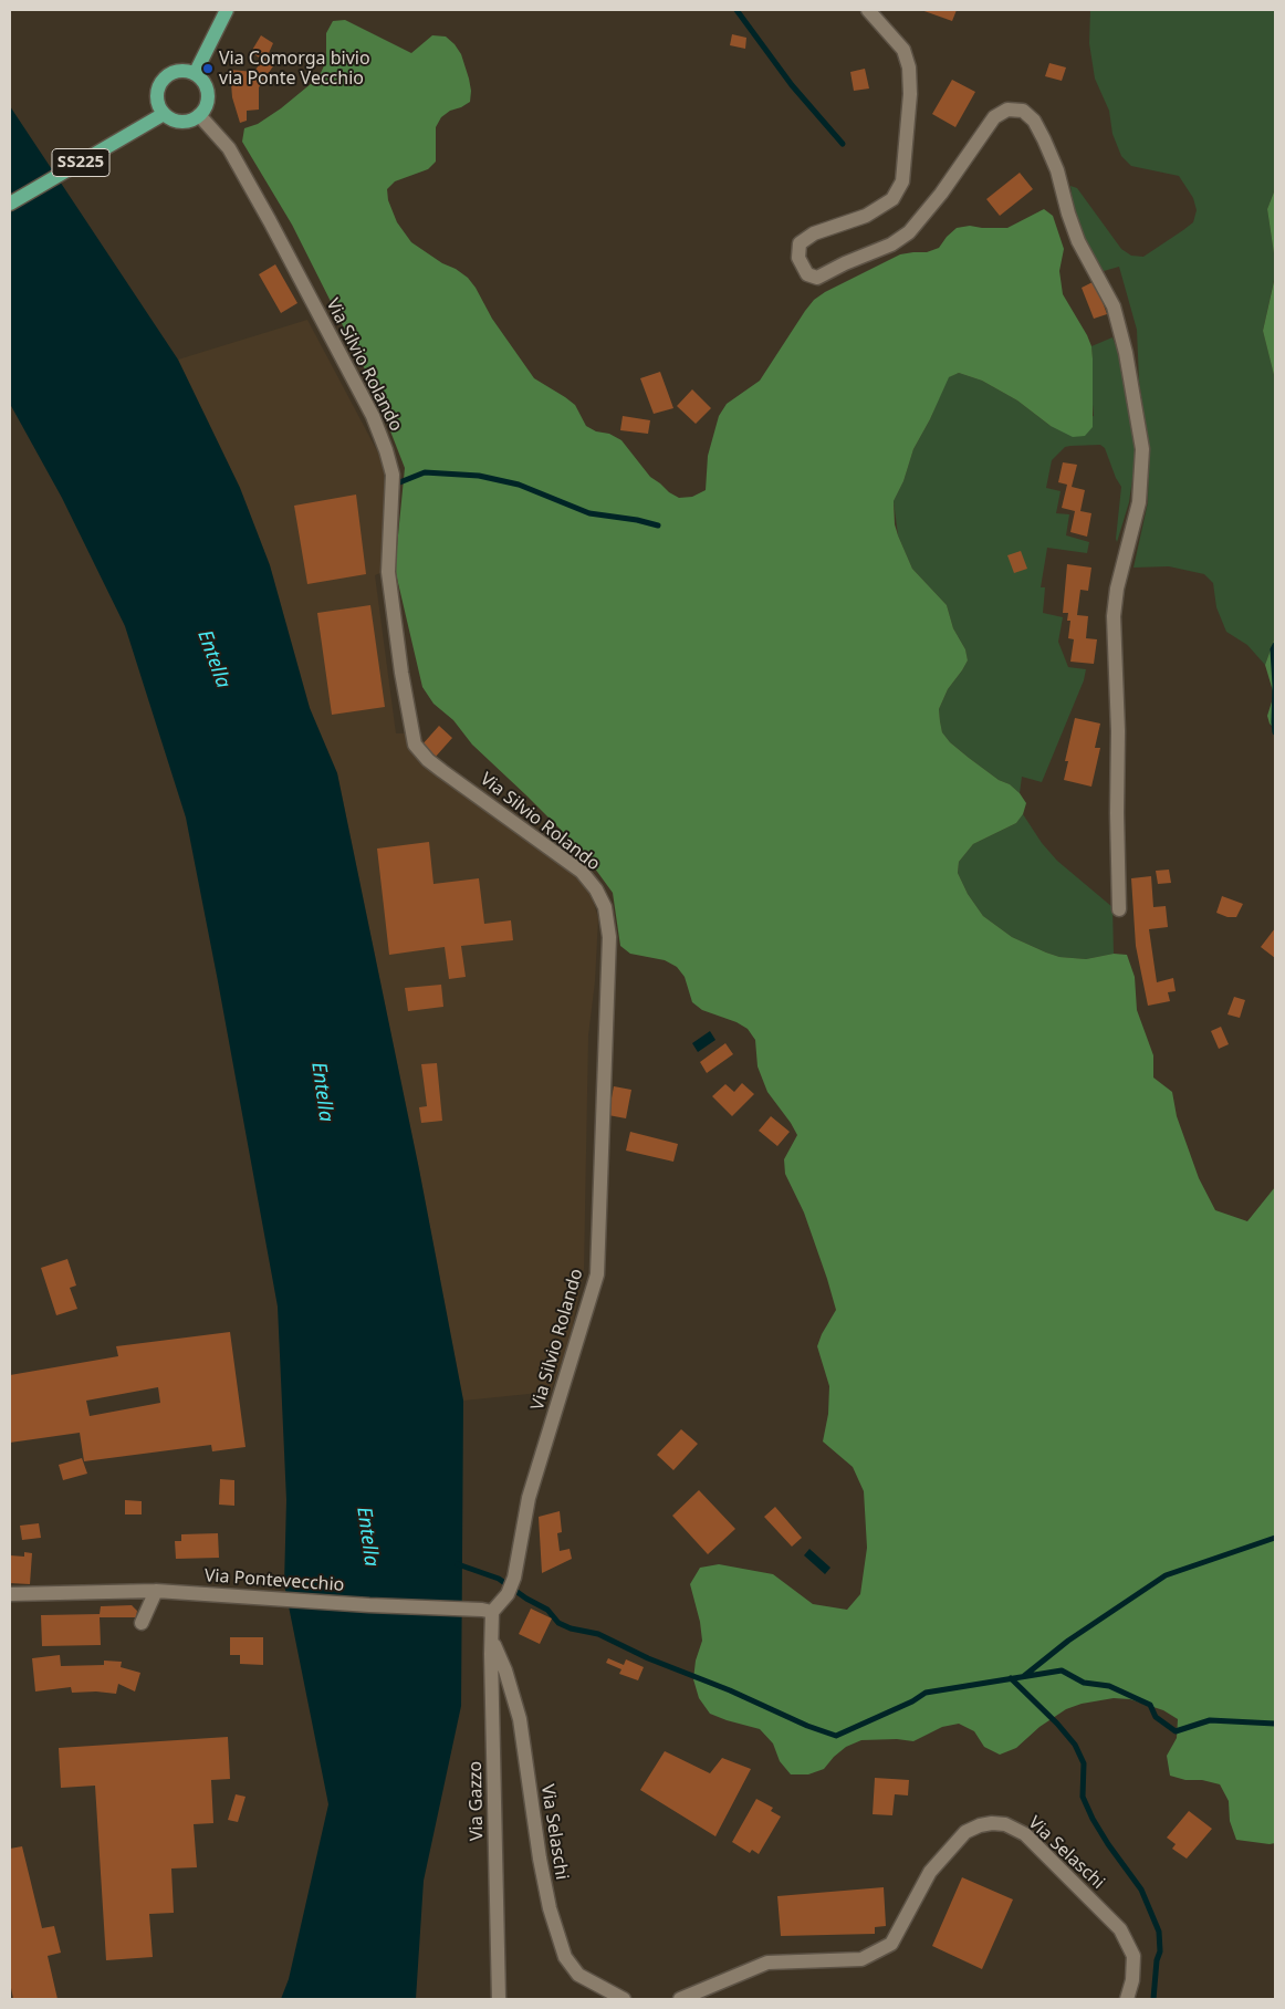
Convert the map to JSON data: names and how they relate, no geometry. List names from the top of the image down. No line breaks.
{"streets":{"main road":["SS225"],"street":["Via Silvio Rolando","Via Pontevecchio","Via Gazzo","Via Selaschi"]},"crossings":[["SS225","Via Silvio Rolando"],["Via Silvio Rolando","Via Pontevecchio"],["Via Silvio Rolando","Via Gazzo"],["Via Pontevecchio","Via Gazzo"],["Via Gazzo","Via Selaschi"]],"water":["Entella"],"places":["Via Comorga bivio via Ponte Vecchio"]}
